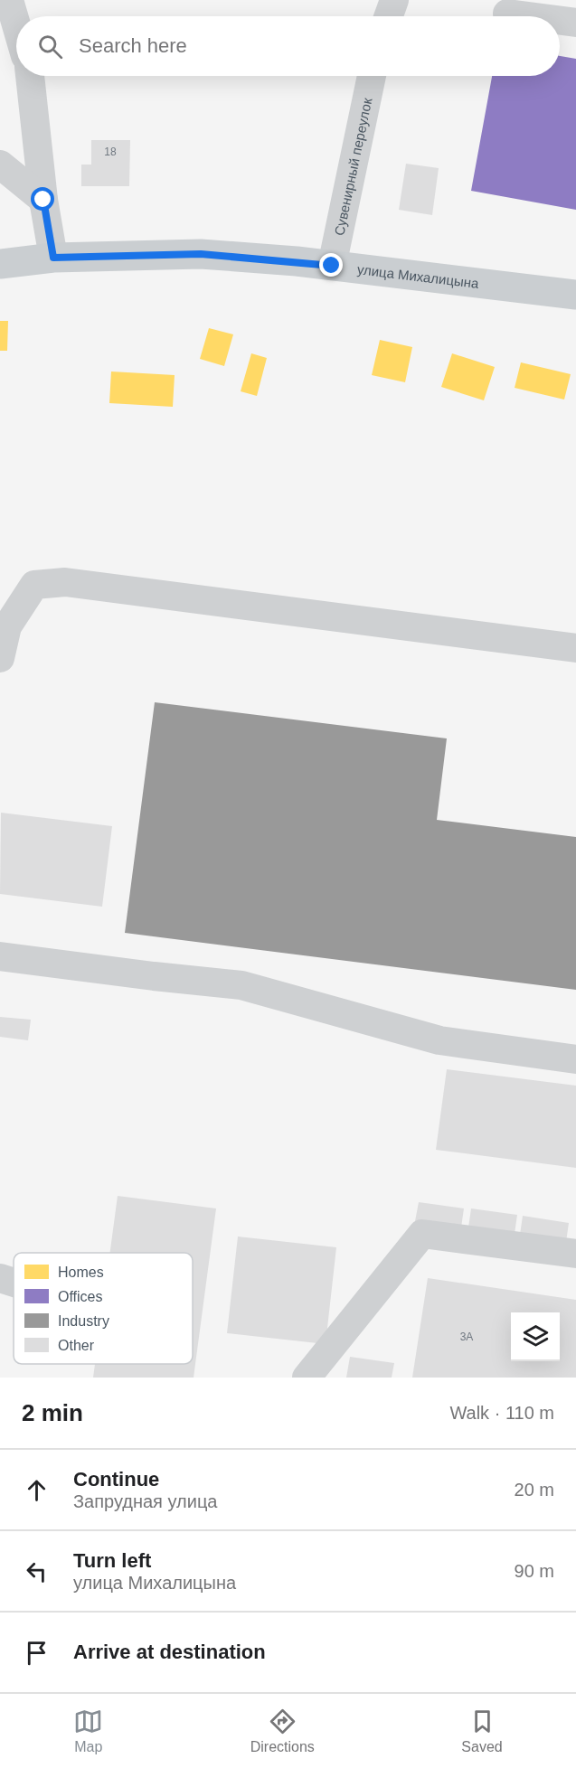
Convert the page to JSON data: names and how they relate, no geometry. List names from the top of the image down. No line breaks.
{"streets":{"main road":["улица Михалицына"],"street":["Сувенирный переулок"]},"crossings":[["Сувенирный переулок","улица Михалицына"]],"house_numbers":["18","3А"],"legend":["Homes","Offices","Industry","Other"],"page":{"search":"Search here","heading":["2 min","Walk · 110 m"],"list":[["Continue","Запрудная улица","20 m"],["Turn left","улица Михалицына","90 m"],"Arrive at destination"],"nav":["Map","Directions","Saved"]}}
